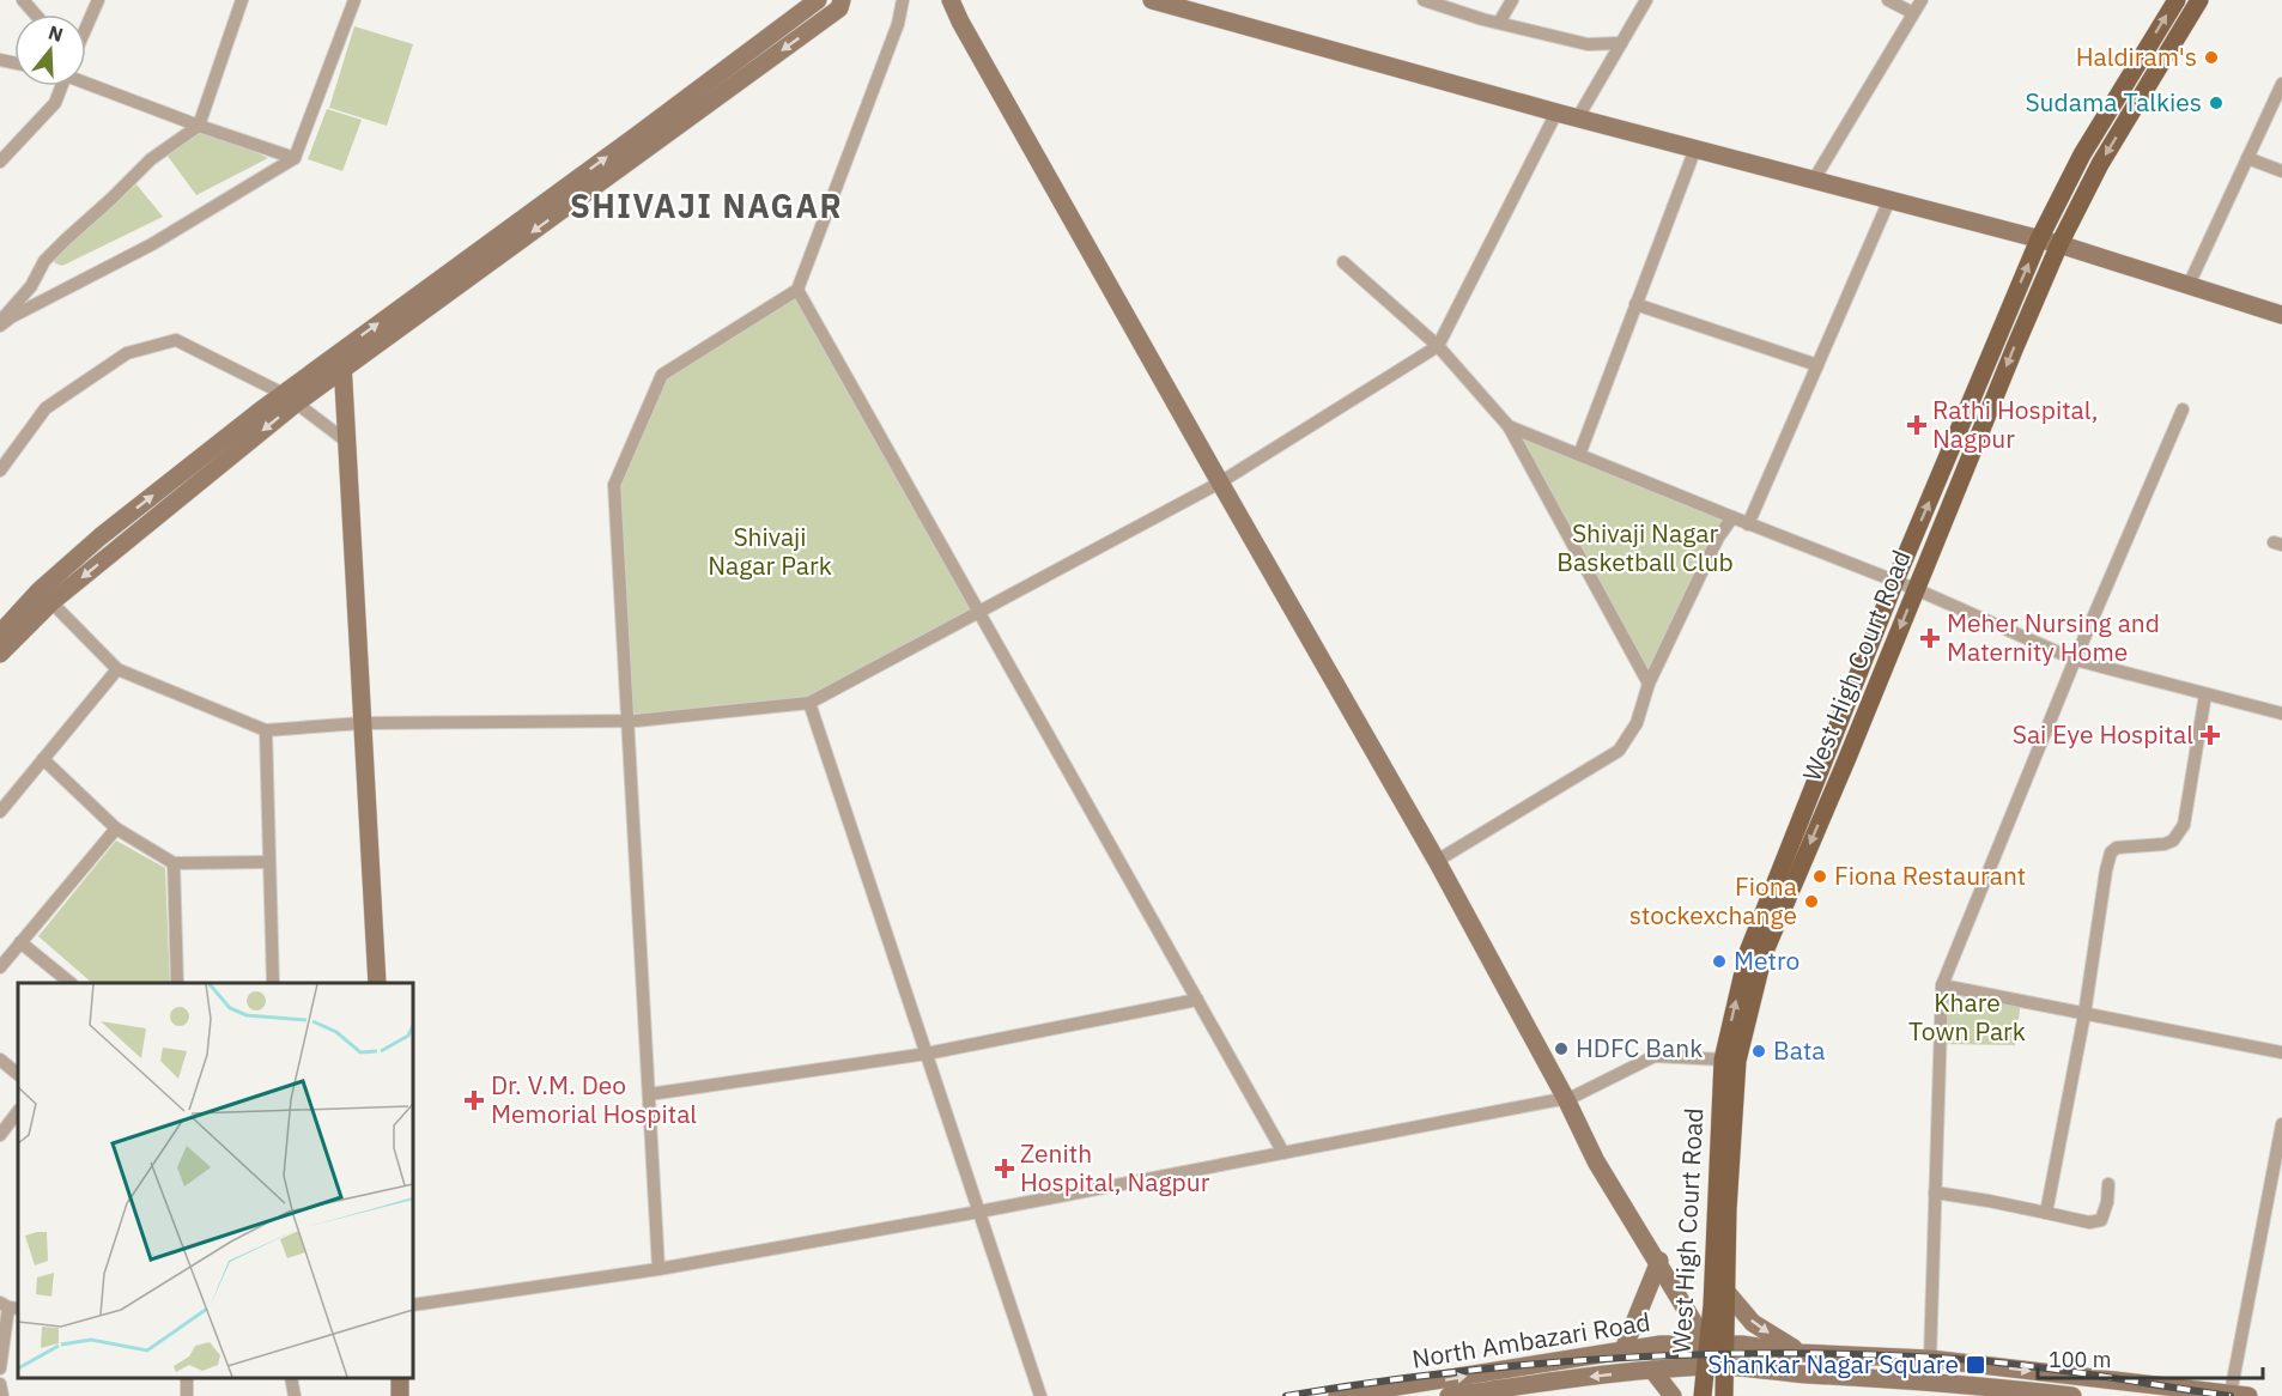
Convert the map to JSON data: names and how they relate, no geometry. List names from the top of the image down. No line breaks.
{"streets":{"main road":["West High Court Road"],"street":["North Ambazari Road"]},"crossings":[["West High Court Road","North Ambazari Road"]],"districts":["SHIVAJI NAGAR"],"parks":["Shivaji Nagar Basketball Club","Shivaji Nagar Park","Khare Town Park"],"places":{"other":["Haldiram's","Sudama Talkies","Fiona Restaurant","Fiona stockexchange","Metro","HDFC Bank","Bata"],"health":["Rathi Hospital, Nagpur","Meher Nursing and Maternity Home","Sai Eye Hospital","Dr. V.M. Deo Memorial Hospital","Zenith Hospital, Nagpur"],"transit":["Shankar Nagar Square"]},"scale_bar":"100 m","north":"top"}
